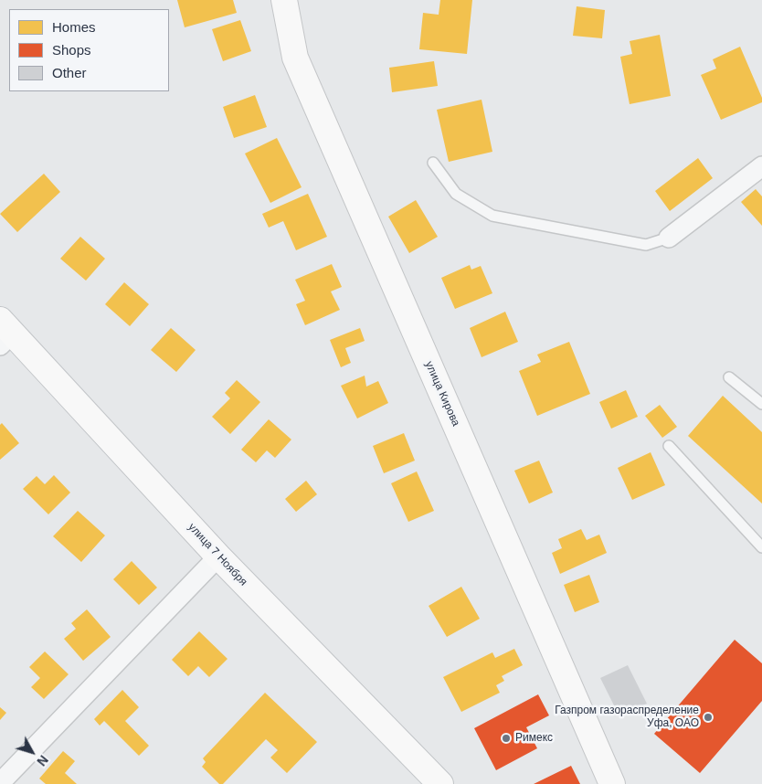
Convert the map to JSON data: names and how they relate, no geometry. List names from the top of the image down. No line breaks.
{"streets":{"street":["улица Кирова","улица 7 Ноября"]},"places":["Газпром газораспределение Уфа, ОАО","Римекс"],"legend":["Homes","Shops","Other"],"north":"bottom right"}
